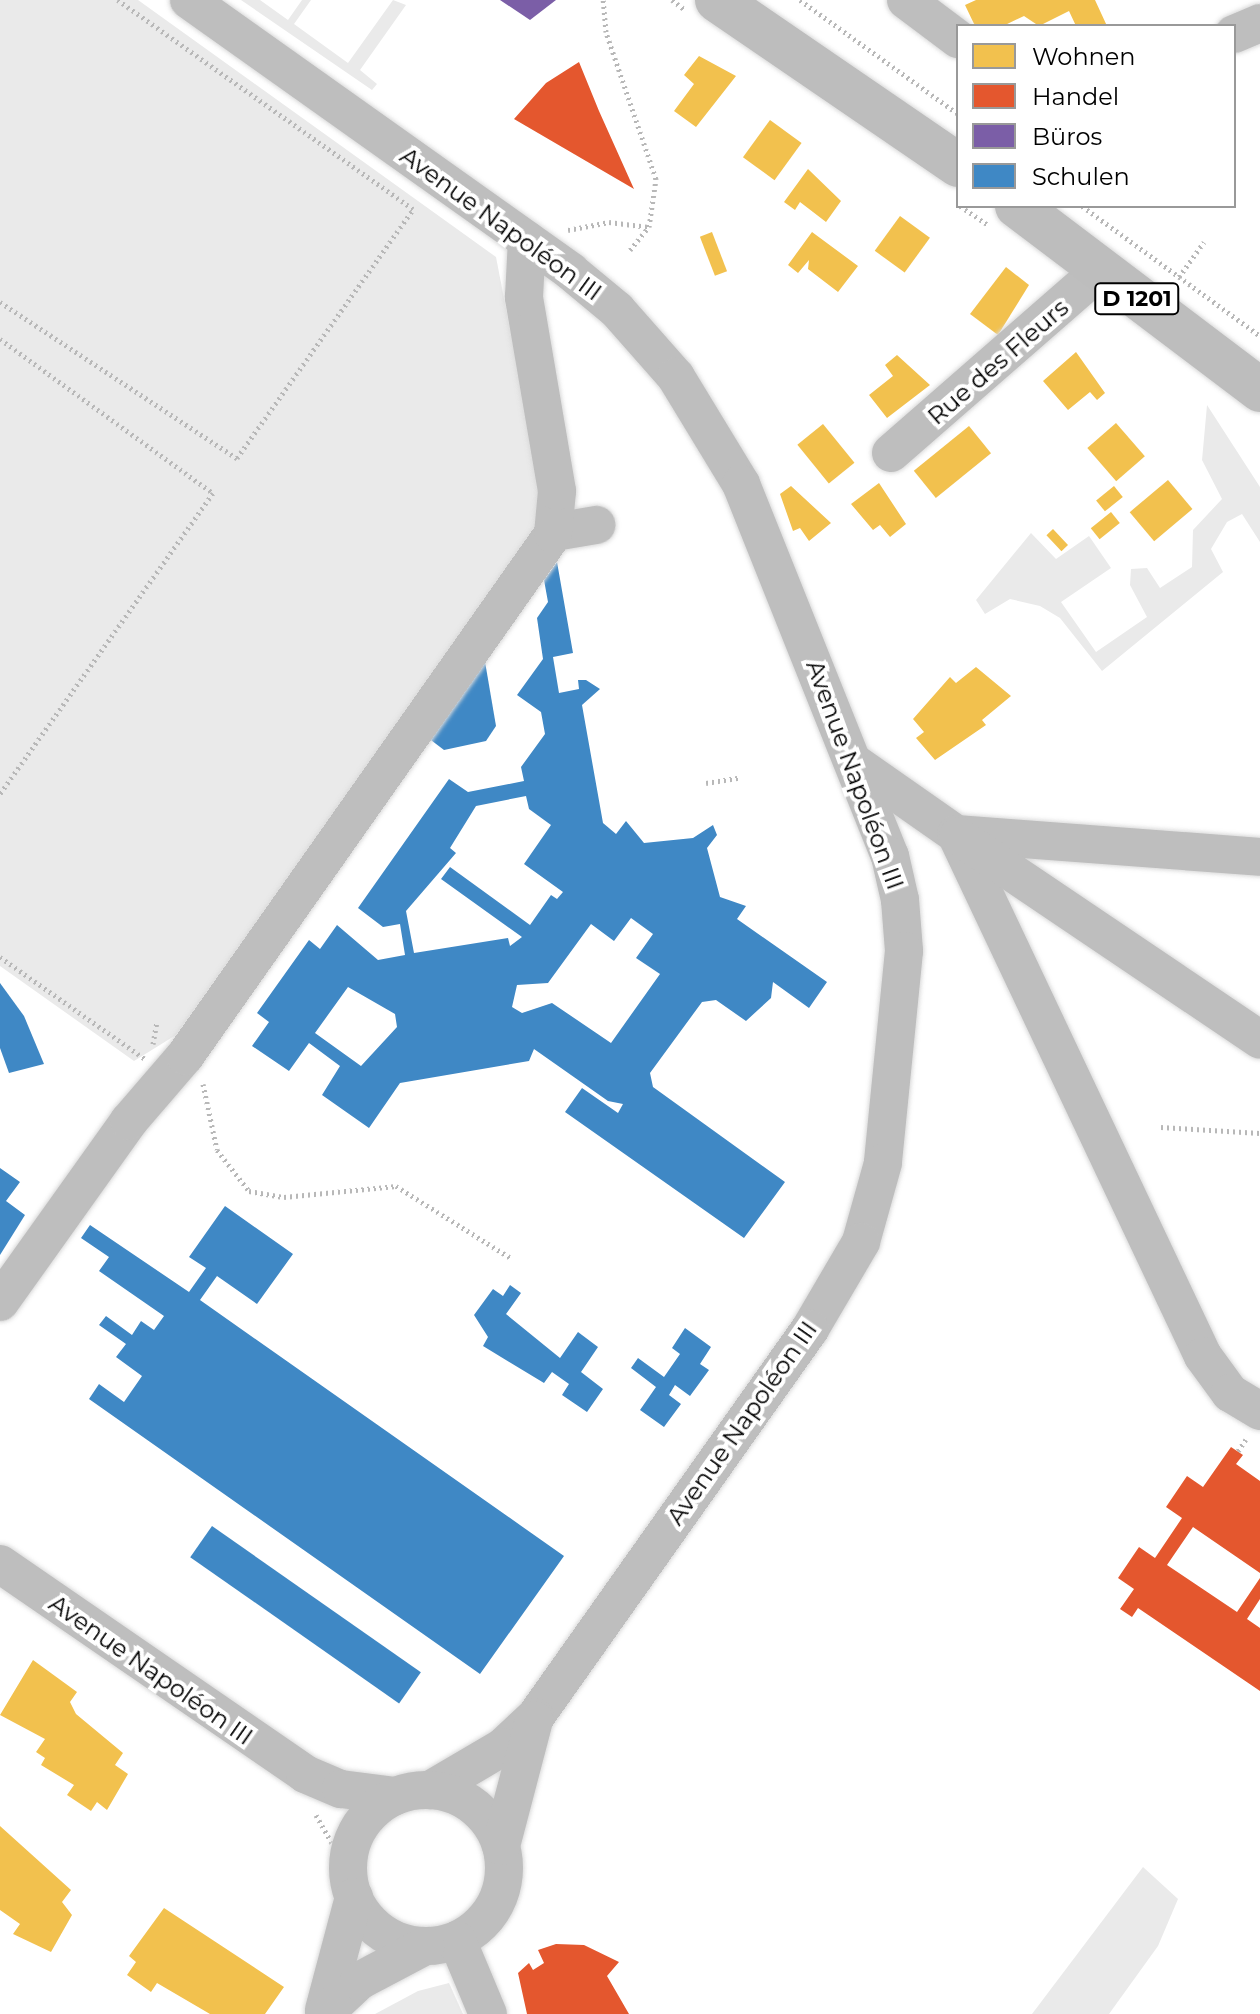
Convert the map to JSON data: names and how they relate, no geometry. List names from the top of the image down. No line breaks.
{"streets":{"main road":["D 1201"],"street":["Avenue Napoléon III","Rue des Fleurs"]},"crossings":[["D 1201","Rue des Fleurs"]],"legend":["Wohnen","Handel","Büros","Schulen"]}
